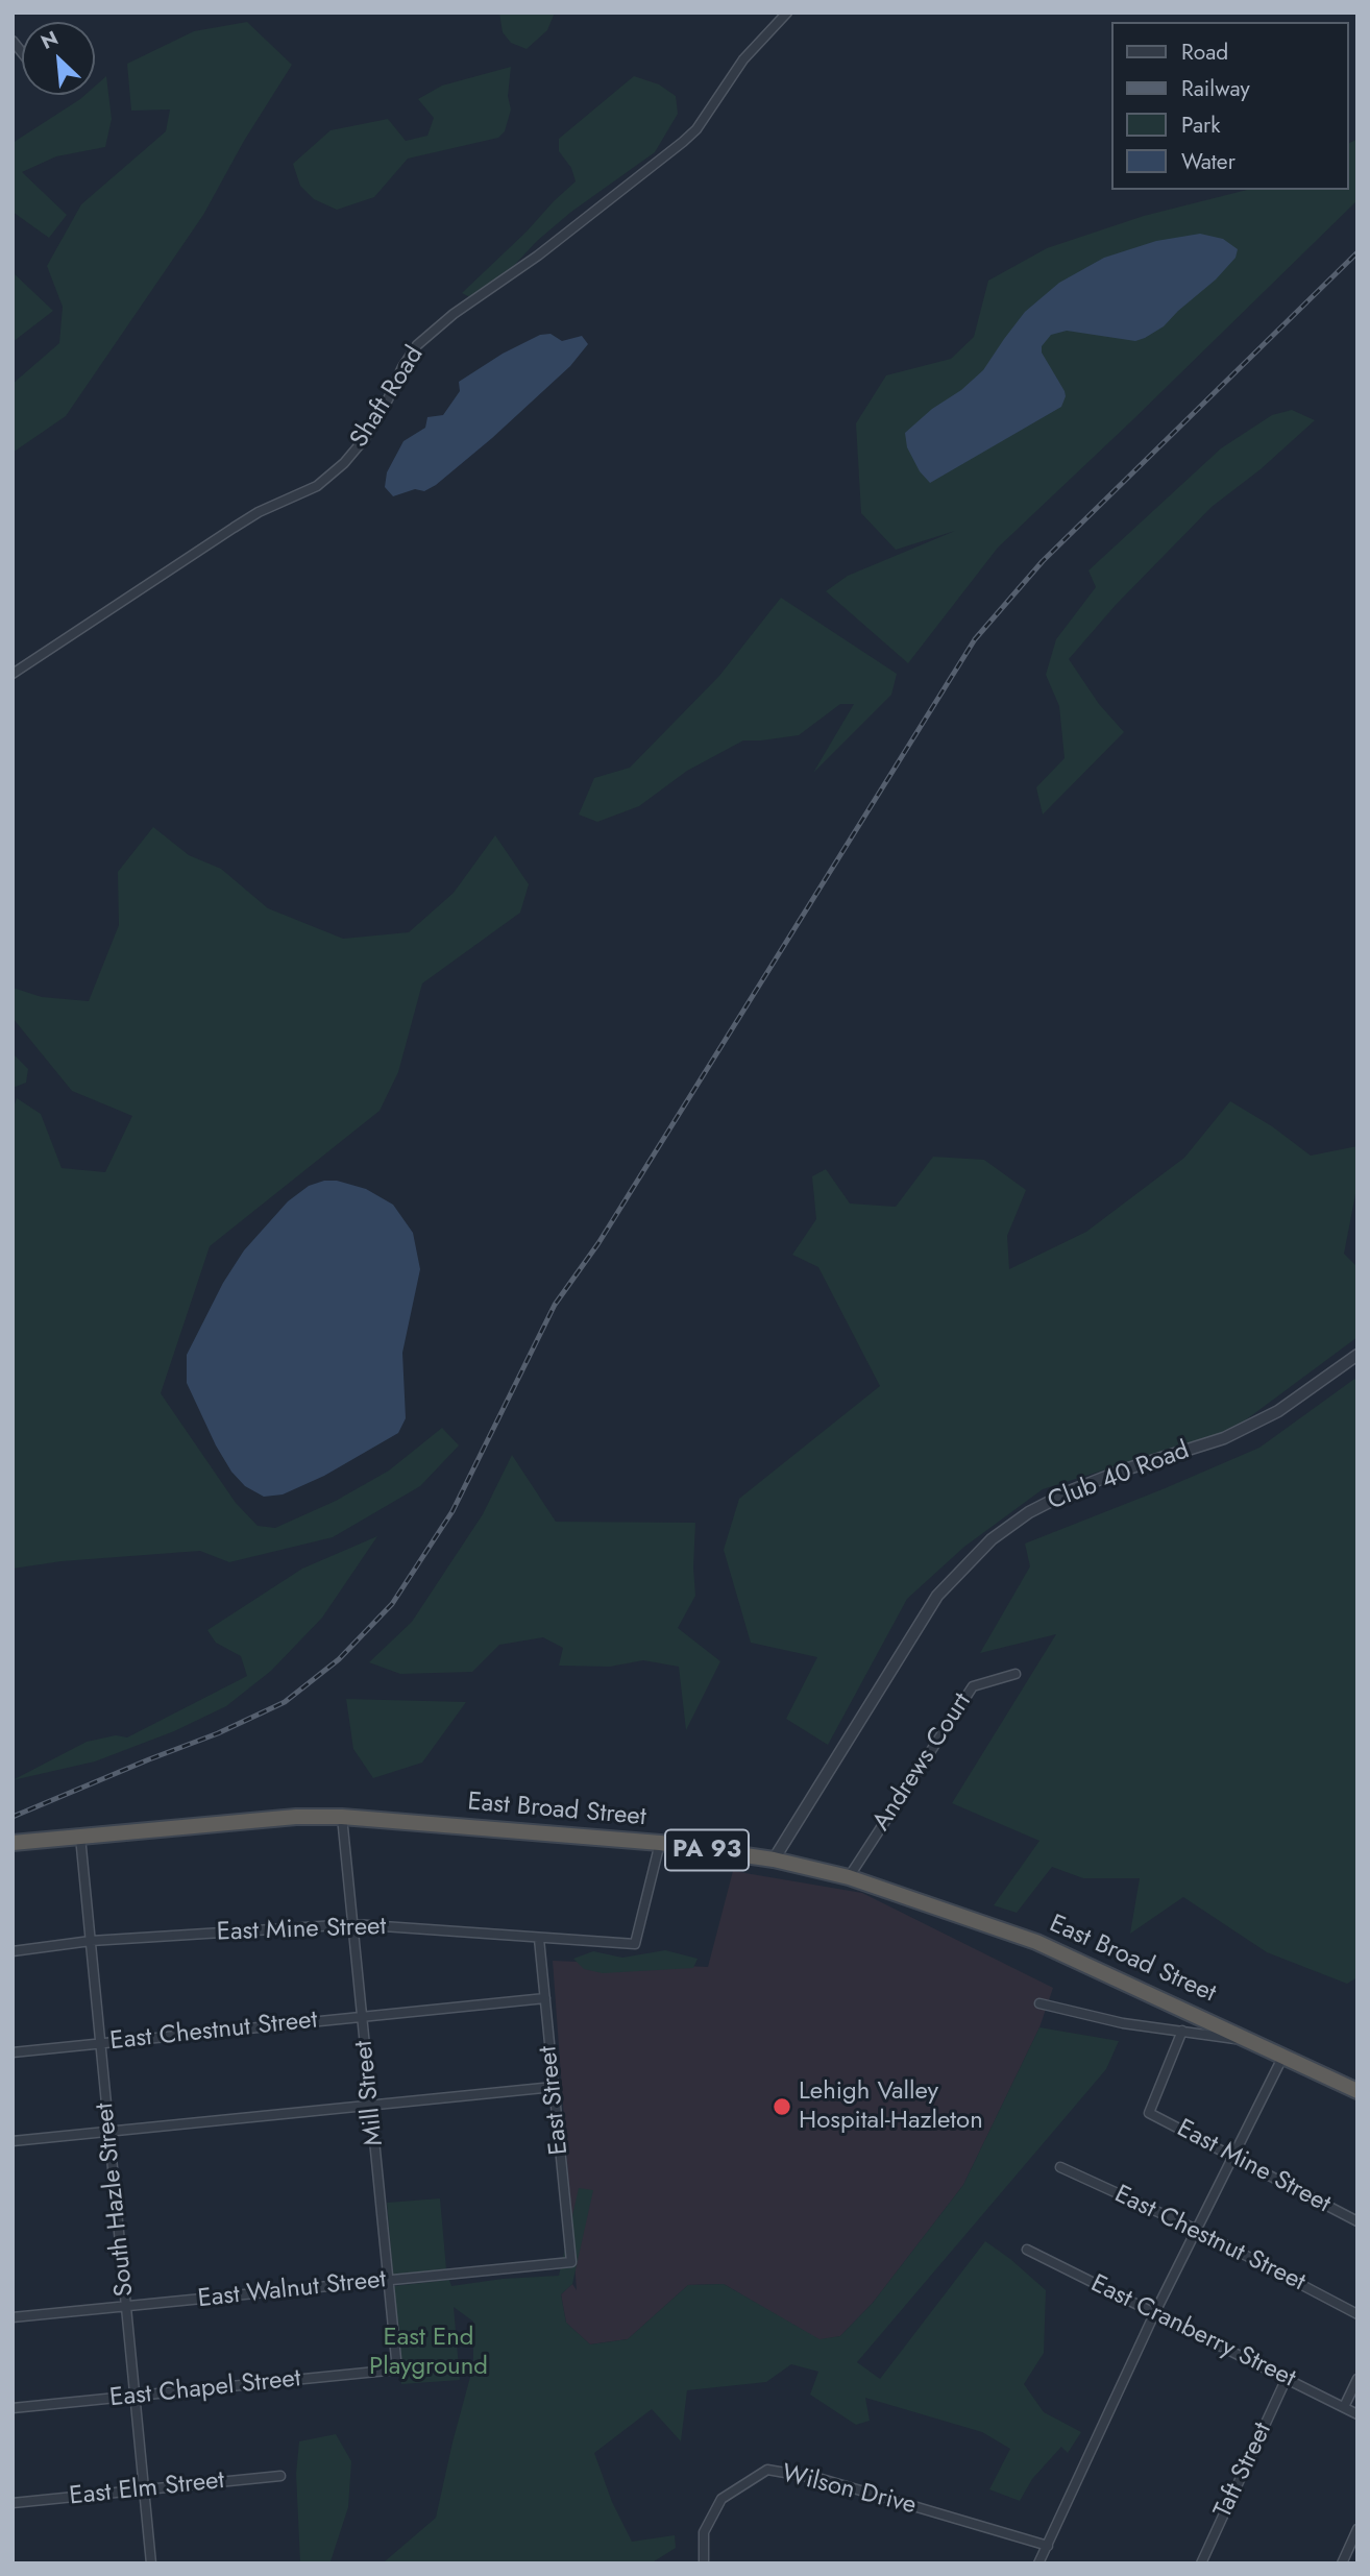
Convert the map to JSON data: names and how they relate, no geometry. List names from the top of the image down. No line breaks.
{"streets":{"highway":["East Broad Street","PA 93"],"street":["Shaft Road","Club 40 Road","Andrews Court","East Mine Street","East Chestnut Street","Mill Street","East Street","South Hazle Street","East Walnut Street","East Cranberry Street","East Chapel Street","Taft Street","East Elm Street","Wilson Drive"]},"crossings":[["Club 40 Road","East Broad Street"],["Andrews Court","East Broad Street"],["East Broad Street","East Mine Street"],["East Broad Street","Mill Street"],["East Broad Street","South Hazle Street"],["East Mine Street","Mill Street"],["East Mine Street","East Street"],["East Mine Street","South Hazle Street"],["East Chestnut Street","Mill Street"],["East Chestnut Street","East Street"],["East Chestnut Street","South Hazle Street"],["Mill Street","East Walnut Street"],["Mill Street","East Chapel Street"],["East Street","East Walnut Street"],["South Hazle Street","East Walnut Street"],["South Hazle Street","East Chapel Street"],["South Hazle Street","East Elm Street"],["East Cranberry Street","Taft Street"]],"parks":["East End Playground"],"places":["Lehigh Valley Hospital-Hazleton"],"legend":["Road","Railway","Park","Water"],"north":"top left"}
